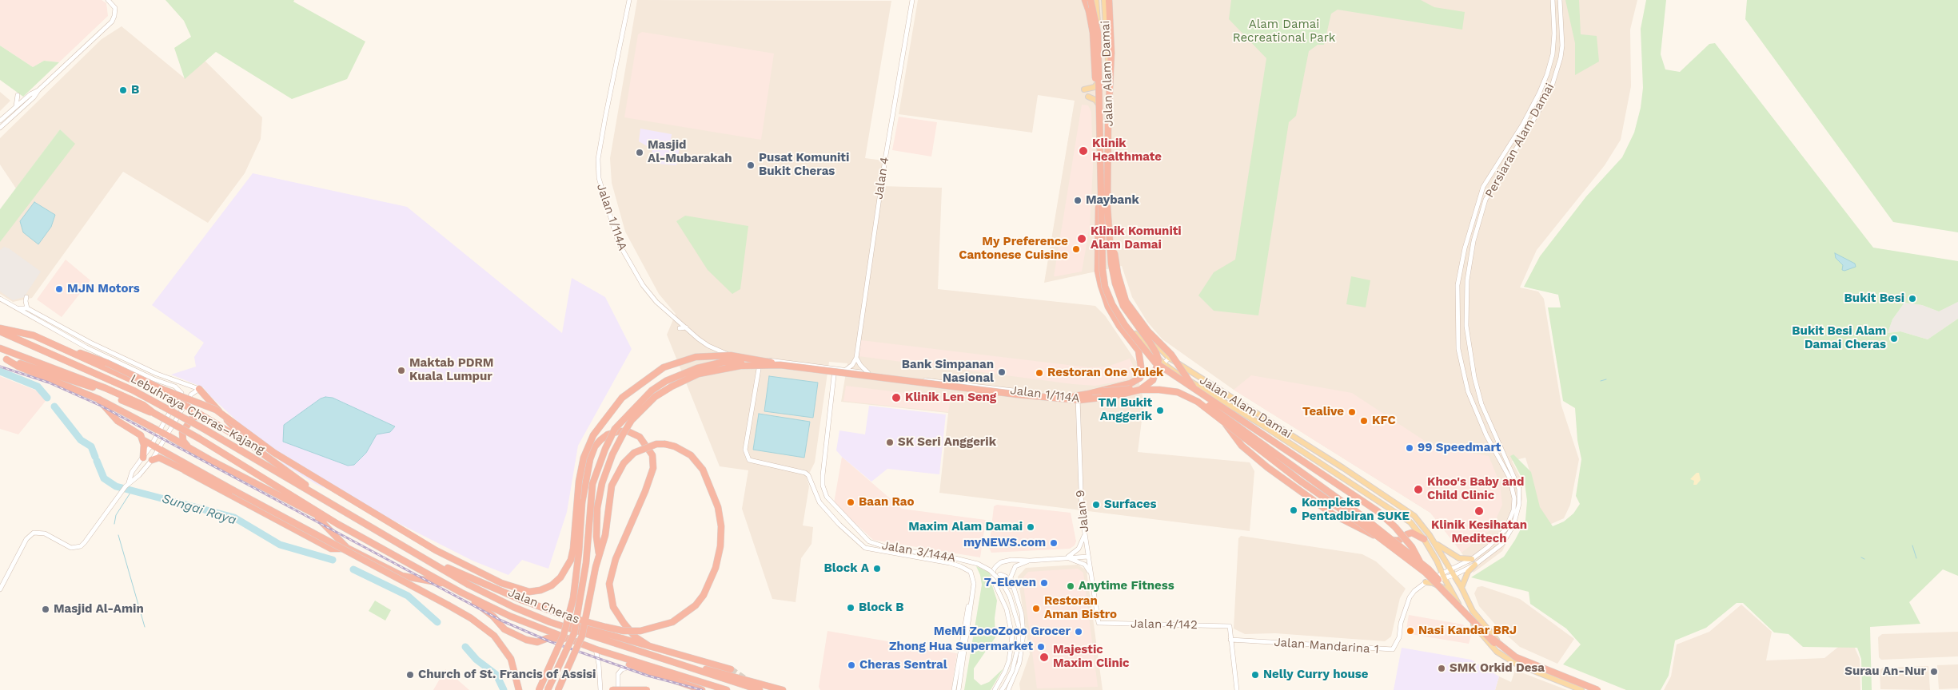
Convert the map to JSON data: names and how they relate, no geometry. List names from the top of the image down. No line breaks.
{"streets":{"highway":["Lebuhraya Cheras–Kajang","Jalan Cheras"],"main road":["Jalan Alam Damai"],"street":["Persiaran Alam Damai","Jalan 4","Jalan 1/114A","Jalan 9","Jalan 3/144A","Jalan 4/142","Jalan Mandarina 1"]},"crossings":[["Jalan Alam Damai","Persiaran Alam Damai"],["Jalan Alam Damai","Jalan 1/114A"],["Jalan Alam Damai","Jalan Mandarina 1"],["Persiaran Alam Damai","Jalan Mandarina 1"],["Jalan 1/114A","Jalan 9"],["Jalan 1/114A","Jalan 3/144A"],["Lebuhraya Cheras–Kajang","Jalan Cheras"],["Jalan 9","Jalan 4/142"],["Jalan 4/142","Jalan Mandarina 1"]],"water":["Sungai Raya"],"parks":["Alam Damai Recreational Park"],"places":["B","Klinik Healthmate","Masjid Al-Mubarakah","Pusat Komuniti Bukit Cheras","Maybank","Klinik Komuniti Alam Damai","My Preference Cantonese Cuisine","MJN Motors","Bukit Besi","Bukit Besi Alam Damai Cheras","Maktab PDRM Kuala Lumpur","Bank Simpanan Nasional","Restoran One Yulek","Klinik Len Seng","TM Bukit Anggerik","Tealive","KFC","SK Seri Anggerik","99 Speedmart","Khoo's Baby and Child Clinic","Baan Rao","Surfaces","Kompleks Pentadbiran SUKE","Klinik Kesihatan Meditech","Maxim Alam Damai","myNEWS.com","Block A","7-Eleven","Anytime Fitness","Block B","Restoran Aman Bistro","Masjid Al-Amin","Nasi Kandar BRJ","MeMi ZoooZooo Grocer","Zhong Hua Supermarket","Majestic Maxim Clinic","Cheras Sentral","SMK Orkid Desa","Surau An-Nur","Church of St. Francis of Assisi","Nelly Curry house"]}
